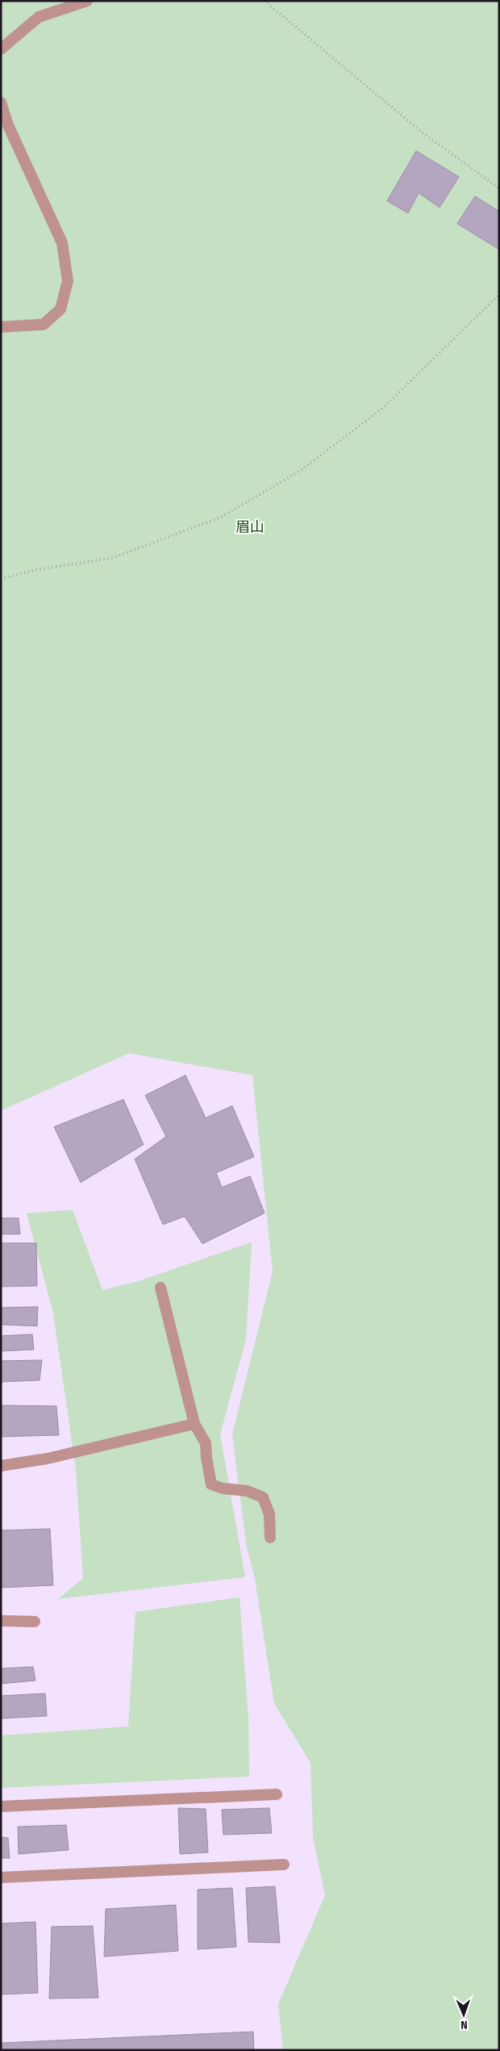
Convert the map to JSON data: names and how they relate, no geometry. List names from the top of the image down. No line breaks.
{"parks":["眉山"],"north":"bottom"}
